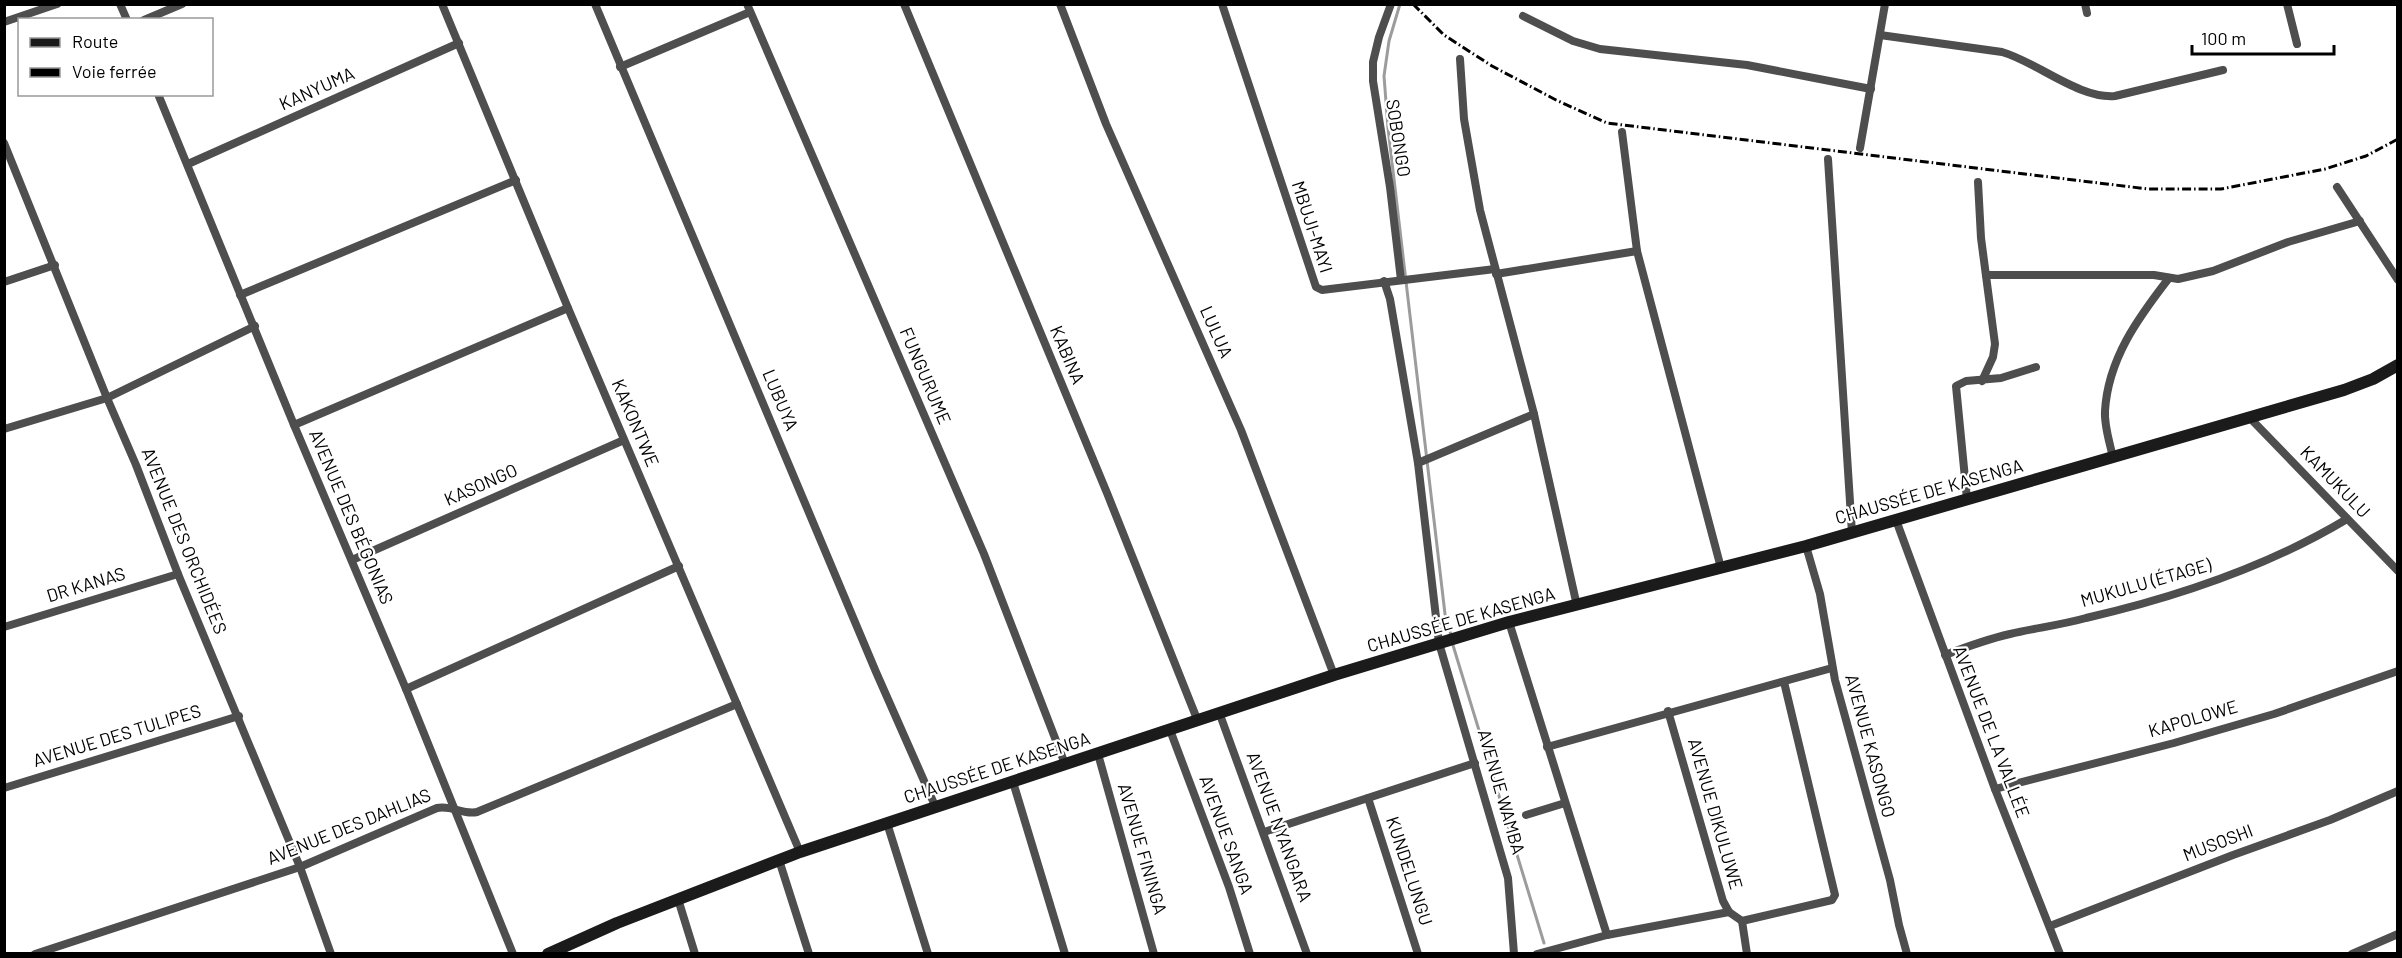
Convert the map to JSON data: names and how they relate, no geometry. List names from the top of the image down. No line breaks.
{"streets":{"main road":["CHAUSSÉE DE KASENGA"],"street":["KANYUMA","SOBONGO","MBUJI-MAYI","LULUA","KABINA","FUNGURUME","LUBUYA","KAKONTWE","KAMUKULU","KASONGO","AVENUE DES BÉGONIAS","AVENUE DES ORCHIDÉES","MUKULU (ÉTAGE)","DR KANAS","KAPOLOWE","AVENUE DE LA VALLÉE","AVENUE DES TULIPES","AVENUE KASONGO","AVENUE WAMBA","AVENUE DIKULUWE","AVENUE DES DAHLIAS","AVENUE NYANGARA","AVENUE SANGA","MUSOSHI","AVENUE FININGA","KUNDELUNGU"]},"crossings":[["KANYUMA","KAKONTWE"],["KANYUMA","AVENUE DES BÉGONIAS"],["SOBONGO","MBUJI-MAYI"],["MBUJI-MAYI","AVENUE WAMBA"],["LULUA","CHAUSSÉE DE KASENGA"],["KABINA","CHAUSSÉE DE KASENGA"],["FUNGURUME","CHAUSSÉE DE KASENGA"],["LUBUYA","CHAUSSÉE DE KASENGA"],["KAKONTWE","KASONGO"],["KAKONTWE","CHAUSSÉE DE KASENGA"],["KAKONTWE","AVENUE DES DAHLIAS"],["KAMUKULU","CHAUSSÉE DE KASENGA"],["KAMUKULU","MUKULU (ÉTAGE)"],["KASONGO","AVENUE DES BÉGONIAS"],["CHAUSSÉE DE KASENGA","AVENUE DE LA VALLÉE"],["CHAUSSÉE DE KASENGA","AVENUE KASONGO"],["CHAUSSÉE DE KASENGA","AVENUE WAMBA"],["CHAUSSÉE DE KASENGA","AVENUE NYANGARA"],["CHAUSSÉE DE KASENGA","AVENUE SANGA"],["CHAUSSÉE DE KASENGA","AVENUE FININGA"],["AVENUE DES BÉGONIAS","AVENUE DES DAHLIAS"],["AVENUE DES ORCHIDÉES","DR KANAS"],["AVENUE DES ORCHIDÉES","AVENUE DES TULIPES"],["AVENUE DES ORCHIDÉES","AVENUE DES DAHLIAS"],["MUKULU (ÉTAGE)","AVENUE DE LA VALLÉE"],["KAPOLOWE","AVENUE DE LA VALLÉE"],["AVENUE DE LA VALLÉE","MUSOSHI"]],"legend":["Route","Voie ferrée"],"scale_bar":"100 m"}
